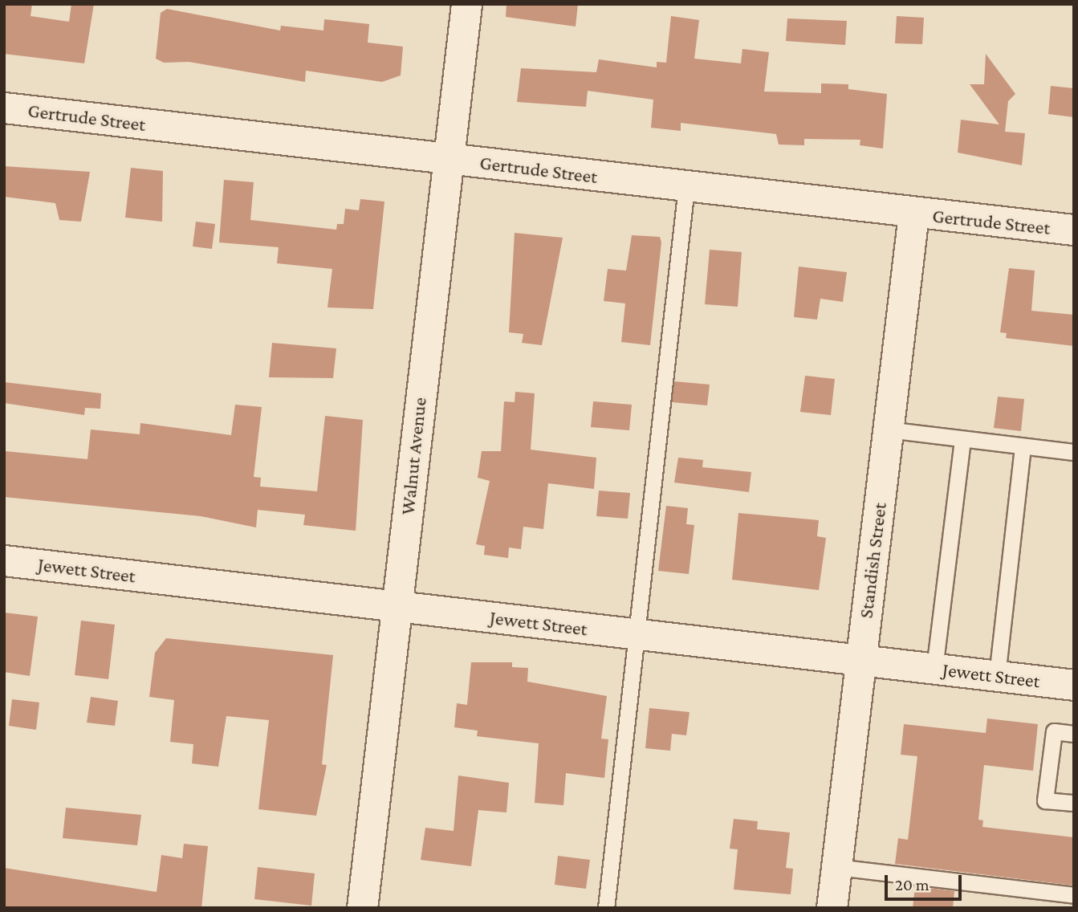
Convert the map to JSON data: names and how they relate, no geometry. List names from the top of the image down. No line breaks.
{"streets":{"street":["Gertrude Street","Walnut Avenue","Standish Street","Jewett Street"]},"crossings":[["Gertrude Street","Walnut Avenue"],["Gertrude Street","Standish Street"],["Walnut Avenue","Jewett Street"],["Standish Street","Jewett Street"]],"scale_bar":"20 m"}
